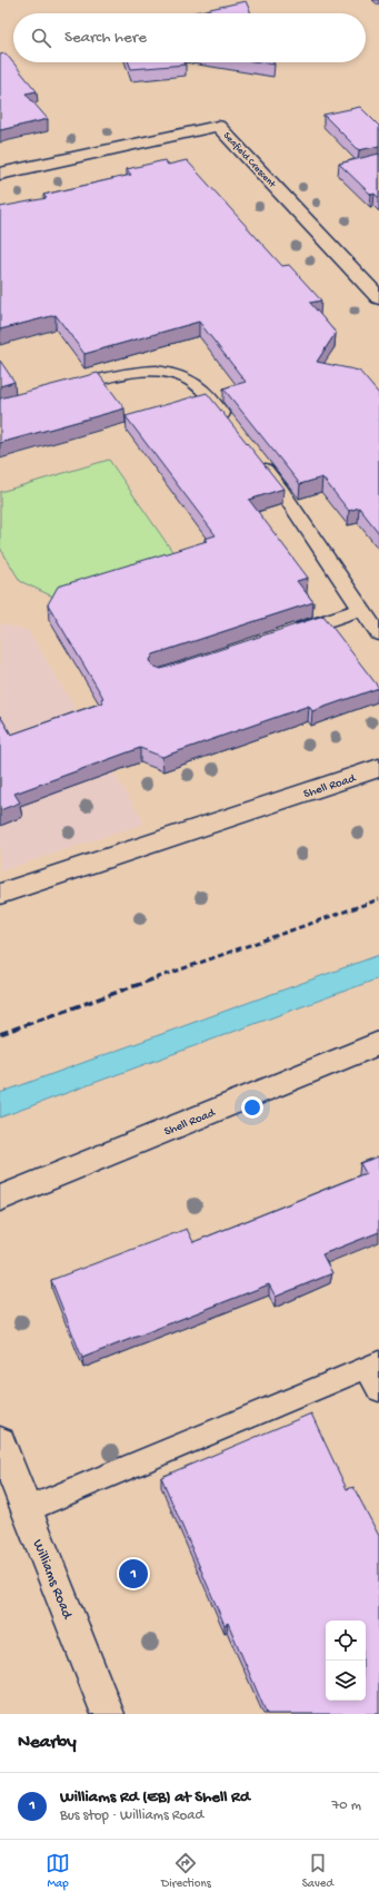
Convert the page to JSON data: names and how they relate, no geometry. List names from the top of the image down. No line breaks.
{"streets":{"street":["Seafield Crescent","Shell Road","Williams Road"]},"page":{"search":"Search here","pins":"1","heading":"Nearby","list":[{"mark":"1","name":"Williams Rd (EB) at Shell Rd","note":"Bus stop · Williams Road","value":"70 m"}],"nav":["Map","Directions","Saved"]}}
